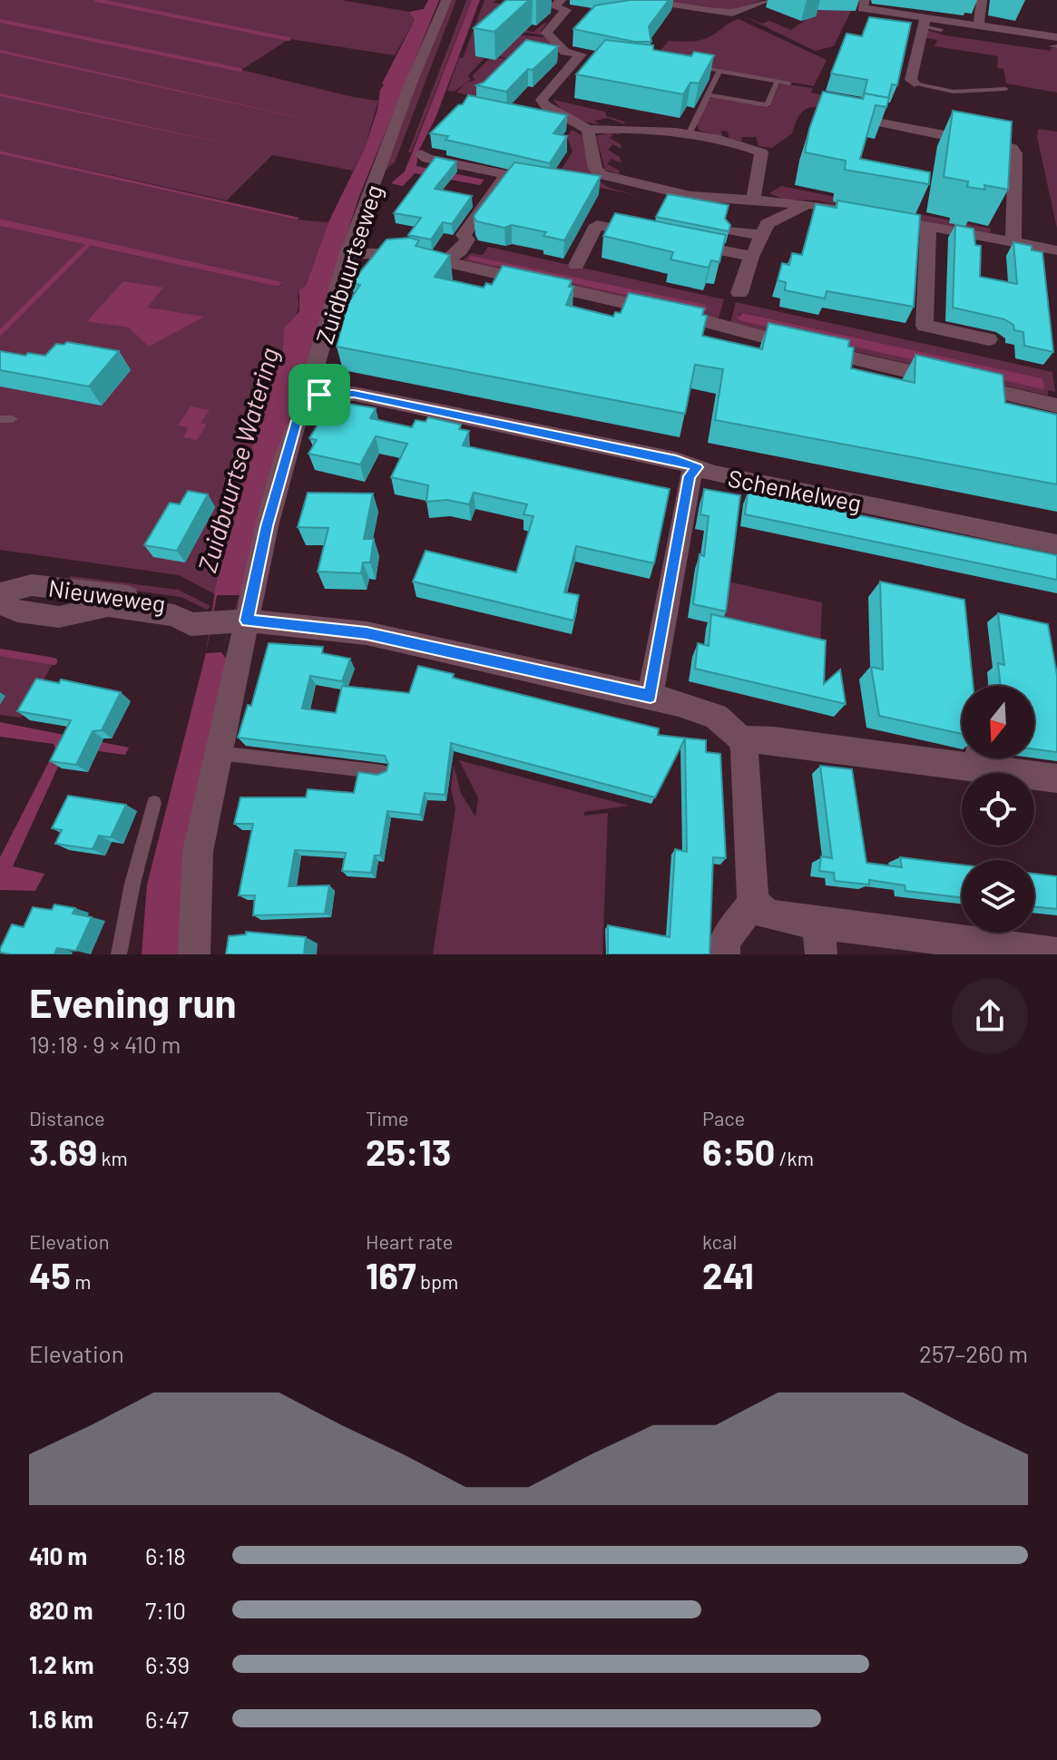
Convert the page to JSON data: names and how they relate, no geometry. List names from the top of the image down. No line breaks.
{"streets":{"street":["Zuidbuurtseweg","Schenkelweg","Nieuweweg"]},"crossings":[["Zuidbuurtseweg","Schenkelweg"]],"water":["Zuidbuurtse Watering"],"north":"bottom","page":{"heading":["Evening run","19:18 · 9 × 410 m"],"stats":[["Distance","3.69 km"],["Time","25:13"],["Pace","6:50 /km"],["Elevation","45 m"],["Heart rate","167 bpm"],["kcal","241"]],"chart":["Elevation","257–260 m"],"list":[{"name":"410 m","note":"6:18"},{"name":"820 m","note":"7:10"},{"name":"1.2 km","note":"6:39"},{"name":"1.6 km","note":"6:47"}]}}
